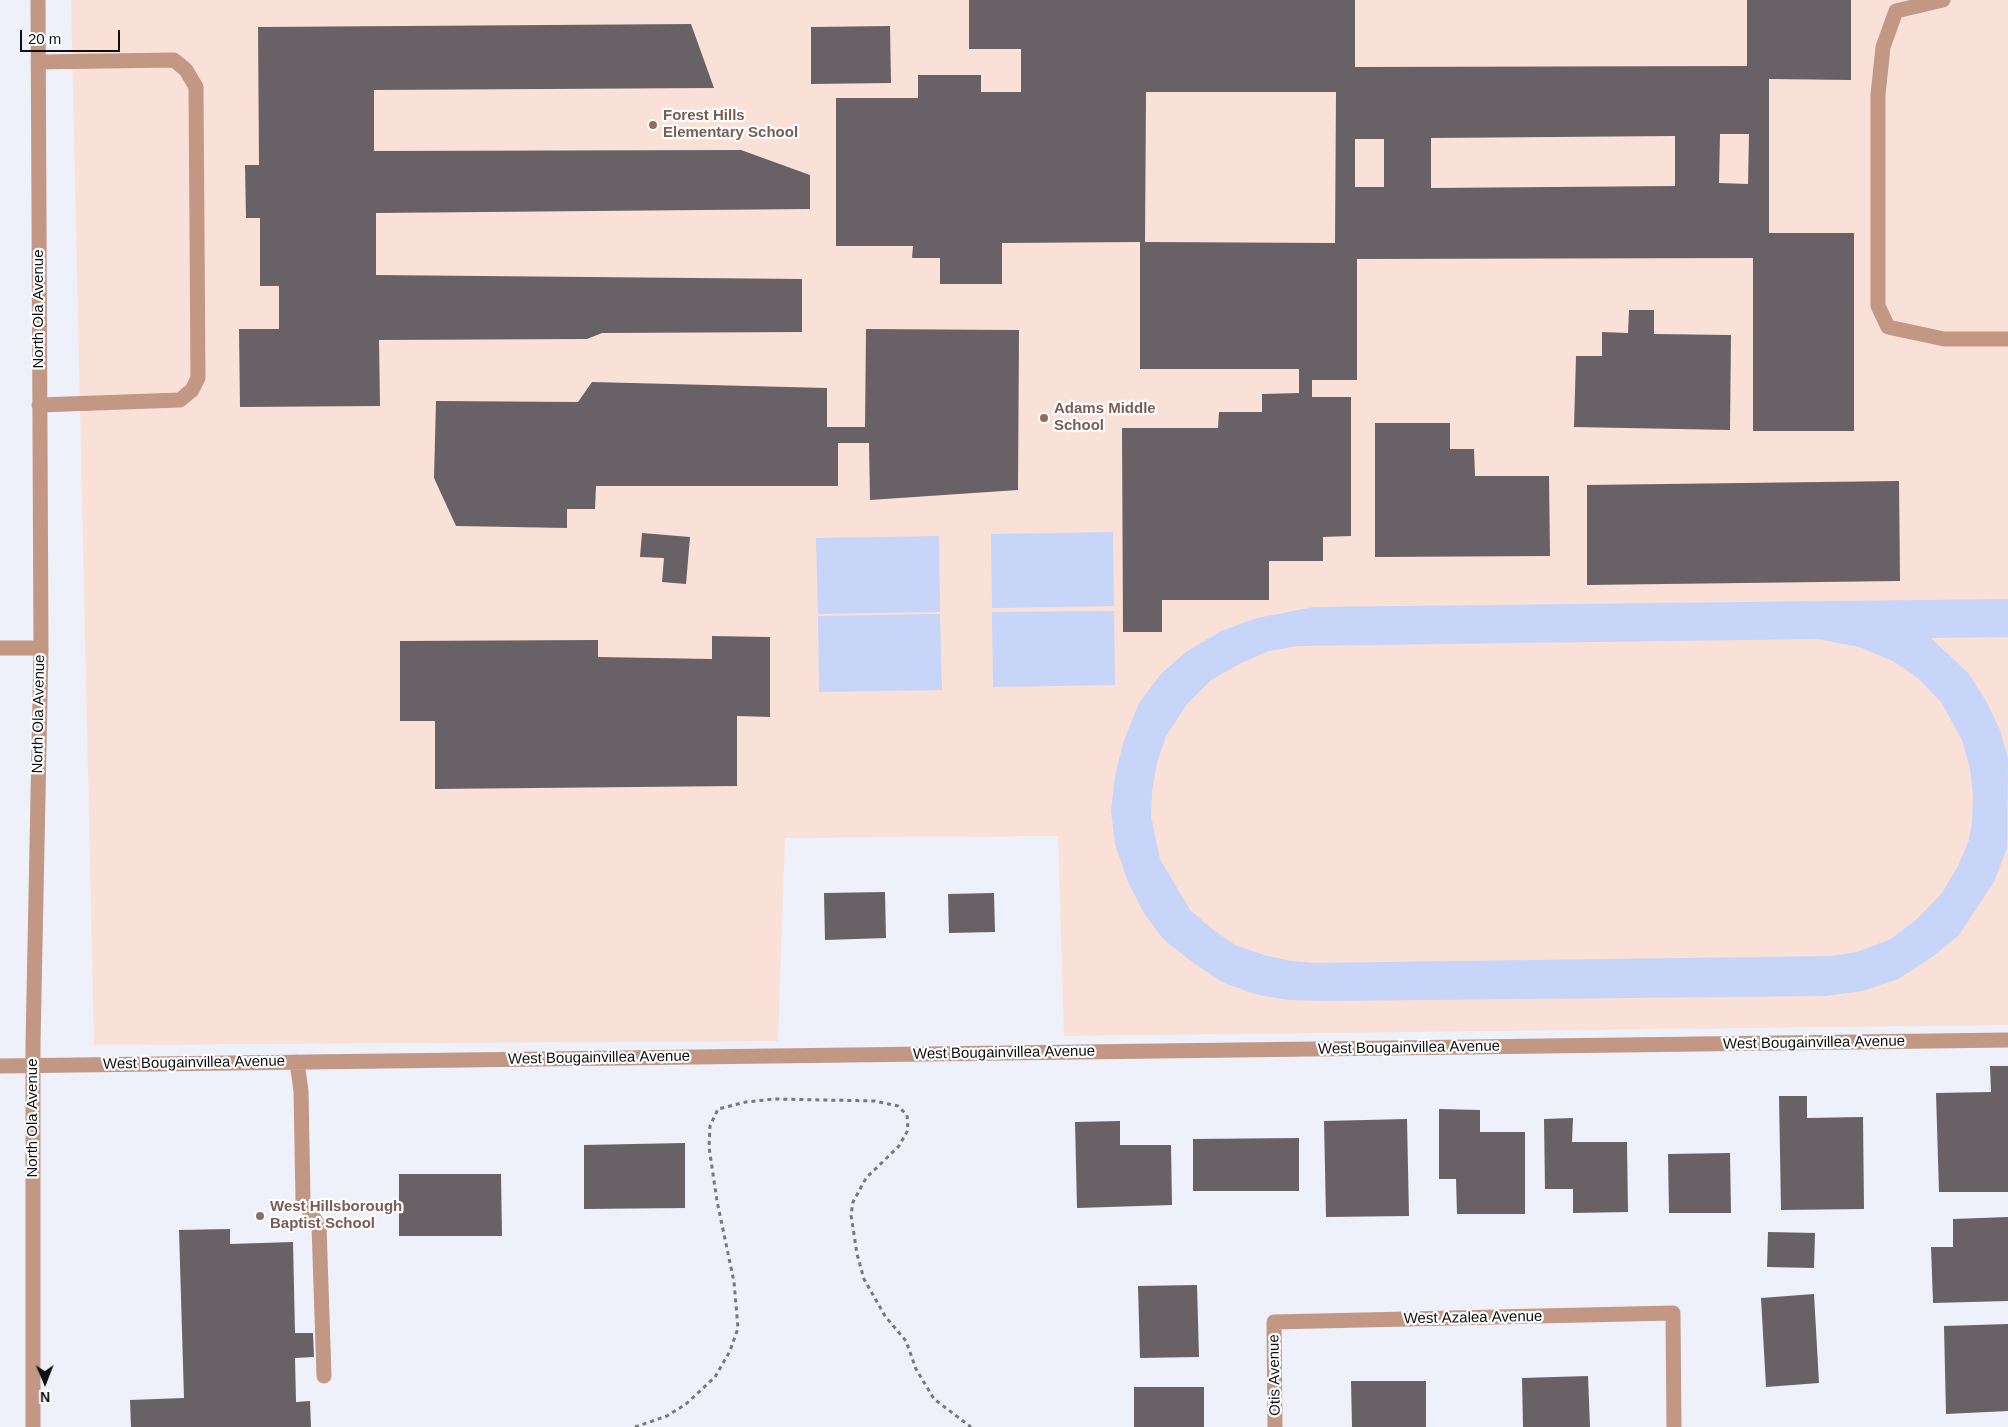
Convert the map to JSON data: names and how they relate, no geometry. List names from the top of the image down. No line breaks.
{"streets":{"street":["North Ola Avenue","West Bougainvillea Avenue","West Azalea Avenue","Otis Avenue"]},"crossings":[["North Ola Avenue","West Bougainvillea Avenue"],["West Azalea Avenue","Otis Avenue"]],"places":["Forest Hills Elementary School","Adams Middle School","West Hillsborough Baptist School"],"scale_bar":"20 m","north":"bottom"}
